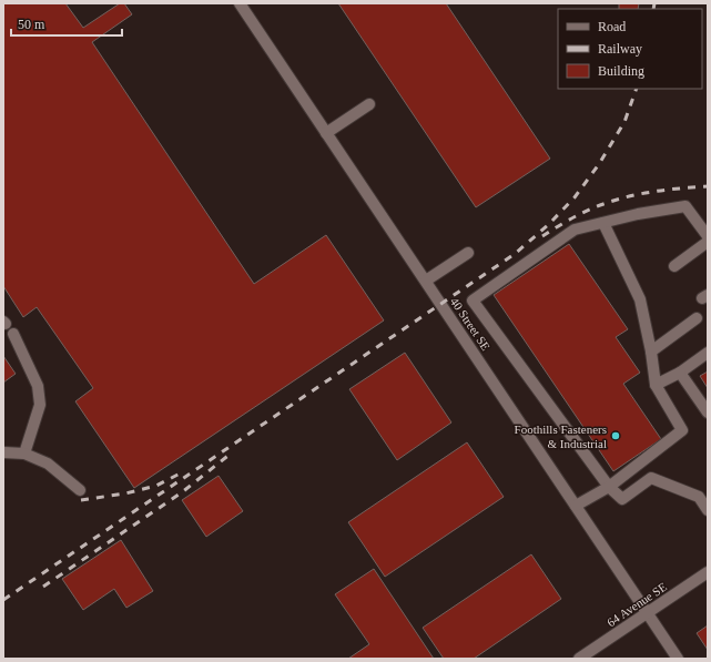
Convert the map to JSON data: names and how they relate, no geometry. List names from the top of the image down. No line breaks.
{"streets":{"street":["40 Street SE","64 Avenue SE"]},"crossings":[["40 Street SE","64 Avenue SE"]],"places":["Foothills Fasteners & Industrial"],"legend":["Road","Railway","Building"],"scale_bar":"50 m"}
